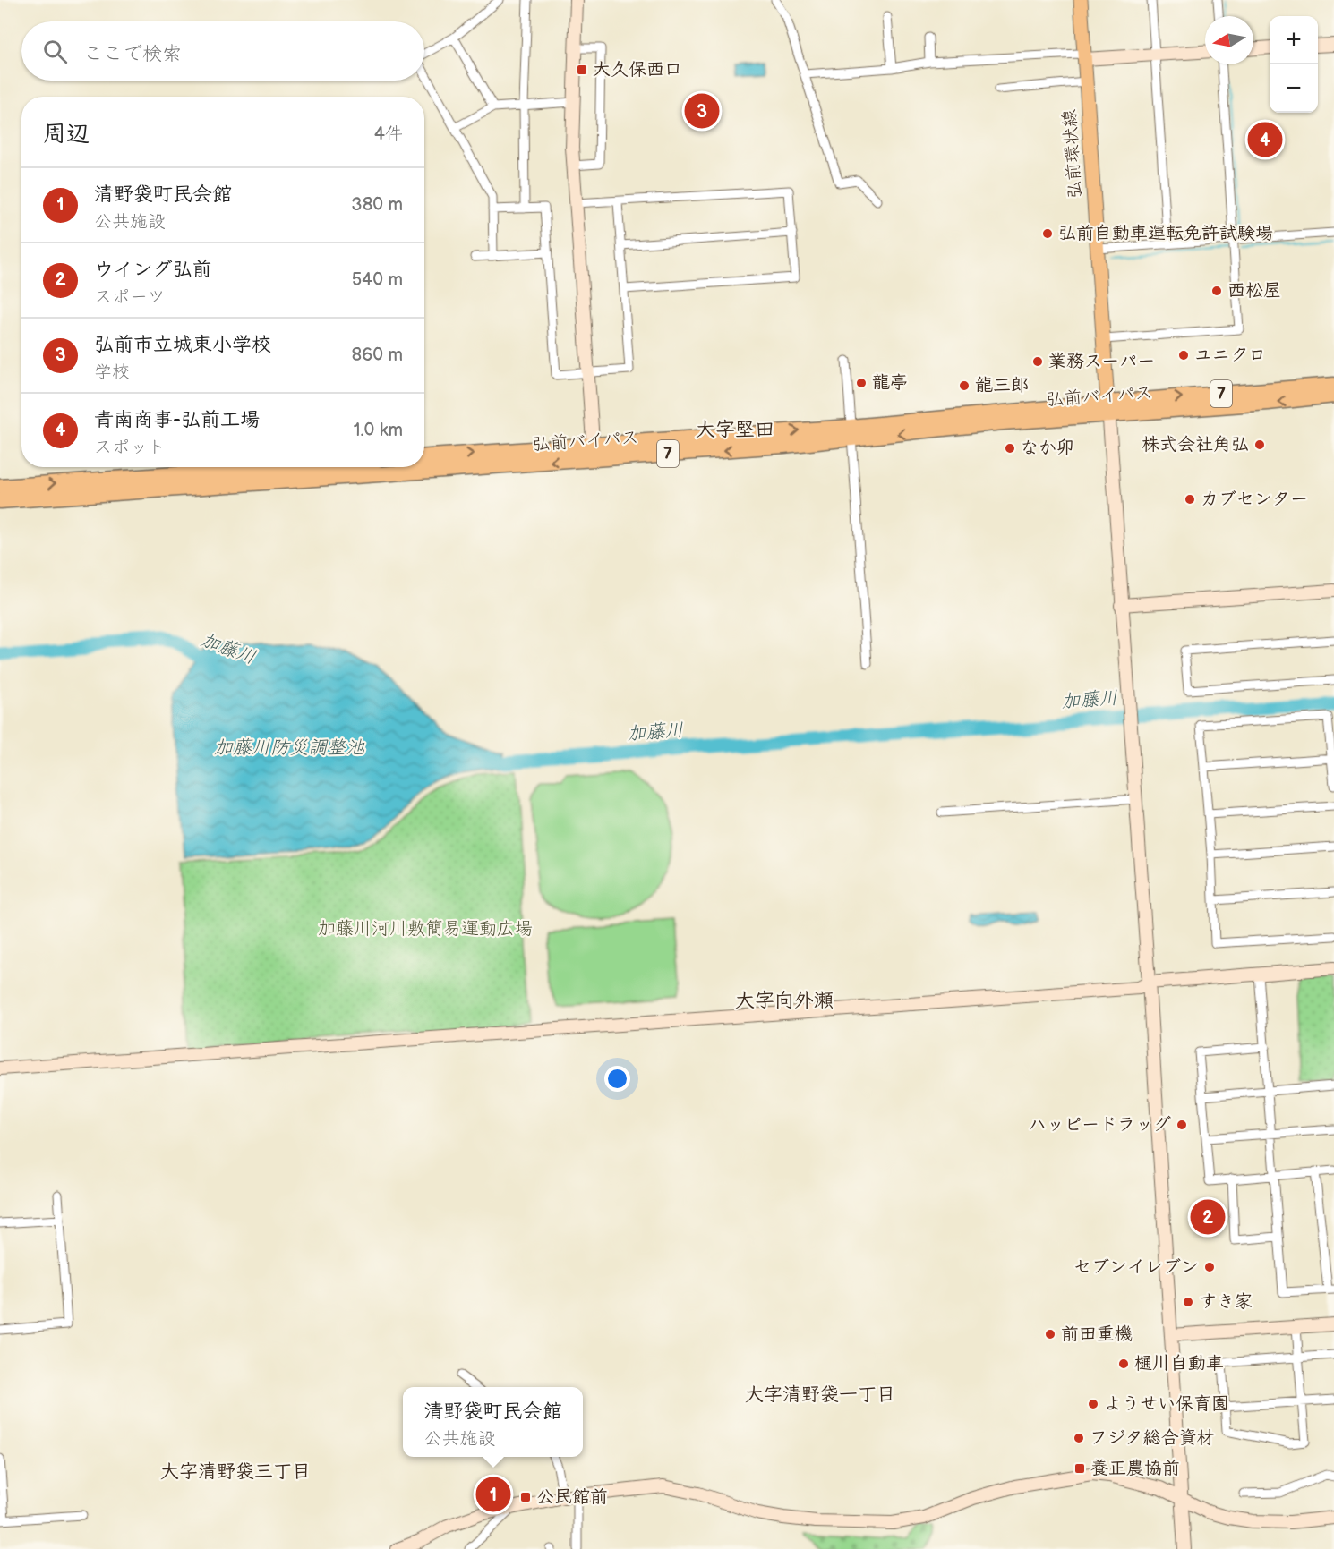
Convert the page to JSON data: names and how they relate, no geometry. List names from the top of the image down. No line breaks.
{"streets":{"highway":["7","弘前バイパス"],"main road":["弘前環状線"]},"crossings":[["弘前環状線","弘前バイパス"]],"districts":["大字堅田","大字向外瀬","大字清野袋一丁目","大字清野袋三丁目"],"water":["加藤川","加藤川防災調整池"],"parks":["加藤川河川敷簡易運動広場"],"places":{"transit":["大久保西口","養正農協前","公民館前"],"other":["弘前自動車運転免許試験場","西松屋","ユニクロ","業務スーパー","龍亭","龍三郎","株式会社角弘","なか卯","カブセンター","ハッピードラッグ","セブンイレブン","すき家","前田重機","樋川自動車","ようせい保育園","フジタ総合資材"]},"north":"left","page":{"map_buttons":["+","−"],"search":"ここで検索","pins":["3","4","2","1"],"heading":["周辺","4件"],"list":[{"mark":"1","name":"清野袋町民会館","note":"公共施設","value":"380 m"},{"mark":"2","name":"ウイング弘前","note":"スポーツ","value":"540 m"},{"mark":"3","name":"弘前市立城東小学校","note":"学校","value":"860 m"},{"mark":"4","name":"青南商事-弘前工場","note":"スポット","value":"1.0 km"}],"popup":["清野袋町民会館","公共施設"]}}
